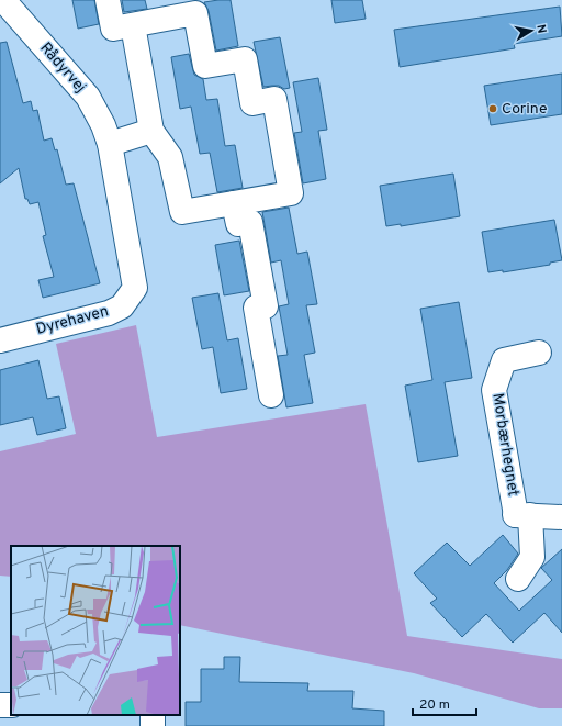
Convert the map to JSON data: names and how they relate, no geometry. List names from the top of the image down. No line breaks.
{"streets":{"street":["Rådyrvej","Dyrehaven","Morbærhegnet"]},"crossings":[["Rådyrvej","Dyrehaven"]],"places":["Corine"],"scale_bar":"20 m","north":"right"}
